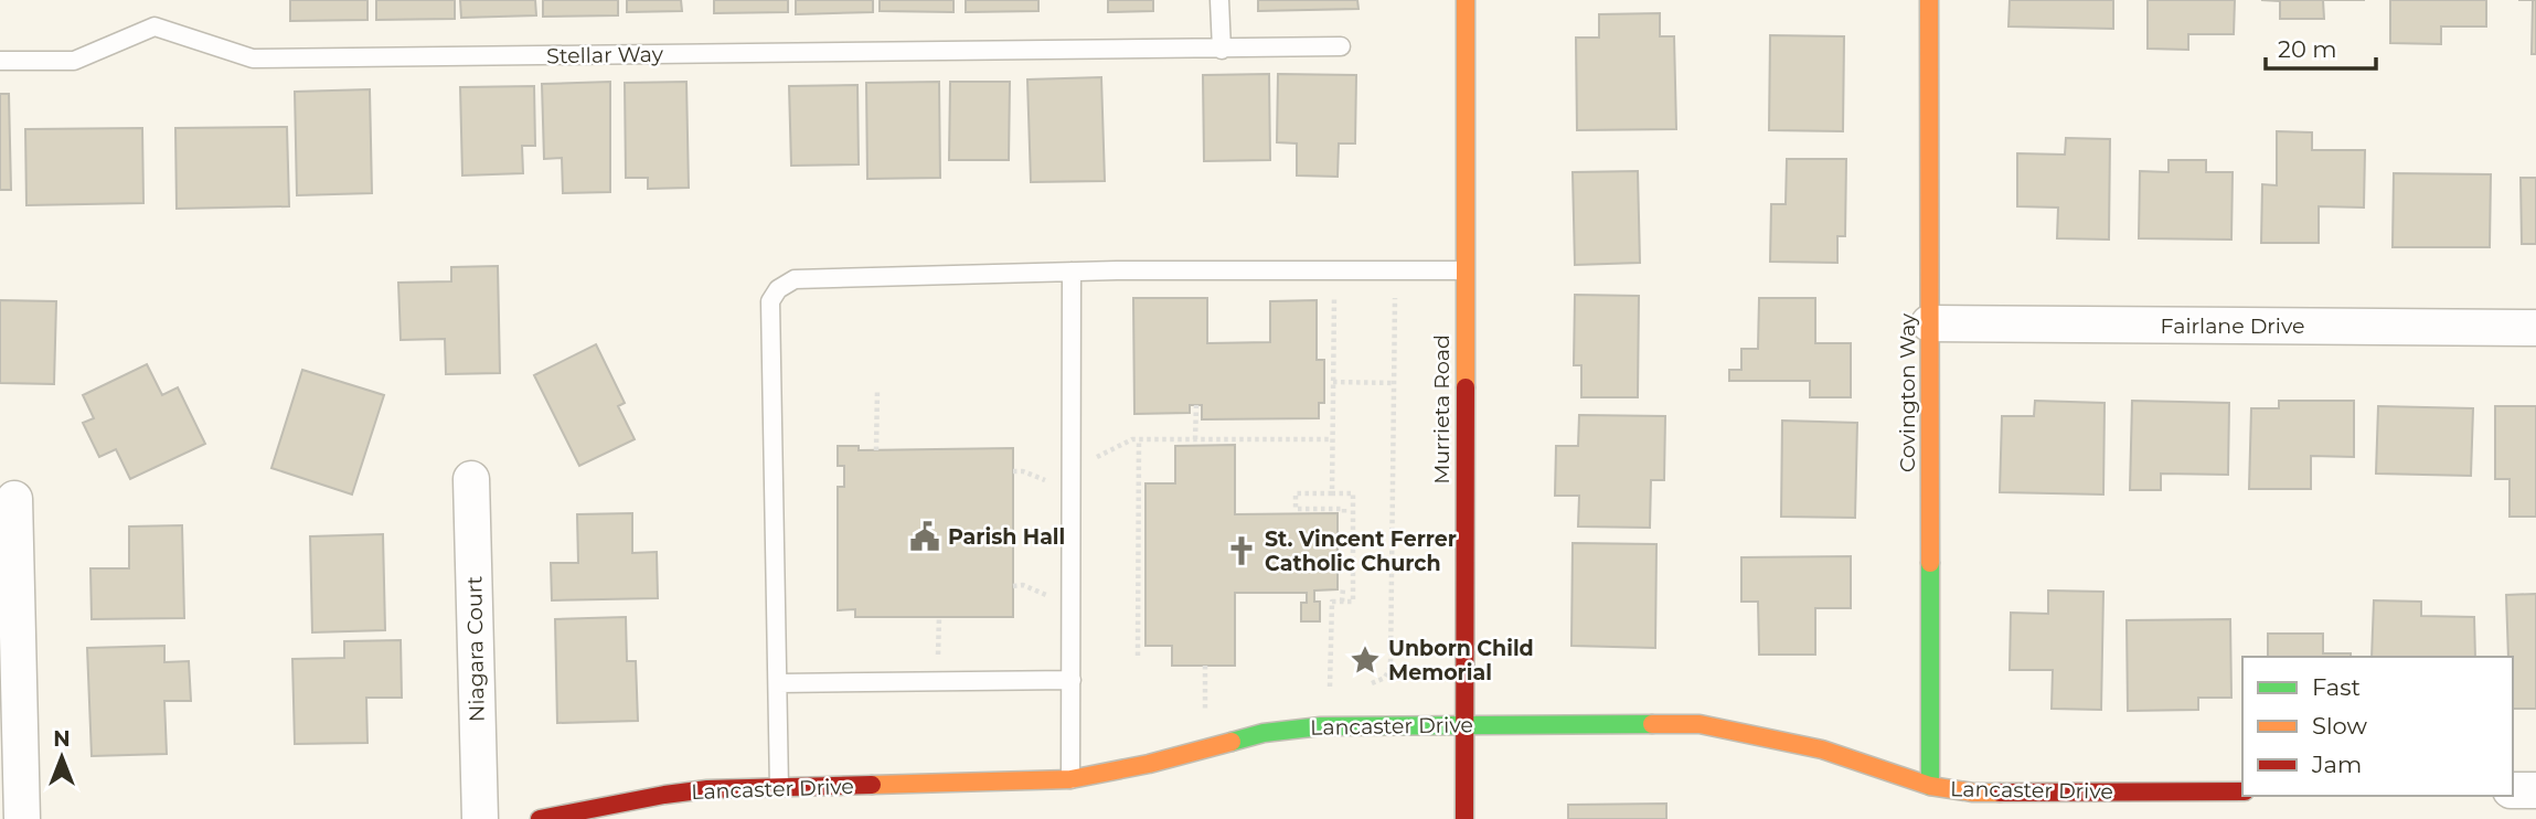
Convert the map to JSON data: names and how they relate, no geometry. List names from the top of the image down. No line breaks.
{"streets":{"street":["Fairlane Drive","Covington Way","Murrieta Road","Niagara Court","Lancaster Drive"],"lane":["Stellar Way"]},"crossings":[["Fairlane Drive","Covington Way"],["Covington Way","Lancaster Drive"],["Murrieta Road","Lancaster Drive"]],"places":{"public building":["Parish Hall"],"church":["St. Vincent Ferrer Catholic Church"],"place":["Unborn Child Memorial"]},"legend":["Fast","Slow","Jam"],"scale_bar":"20 m","north":"top"}
